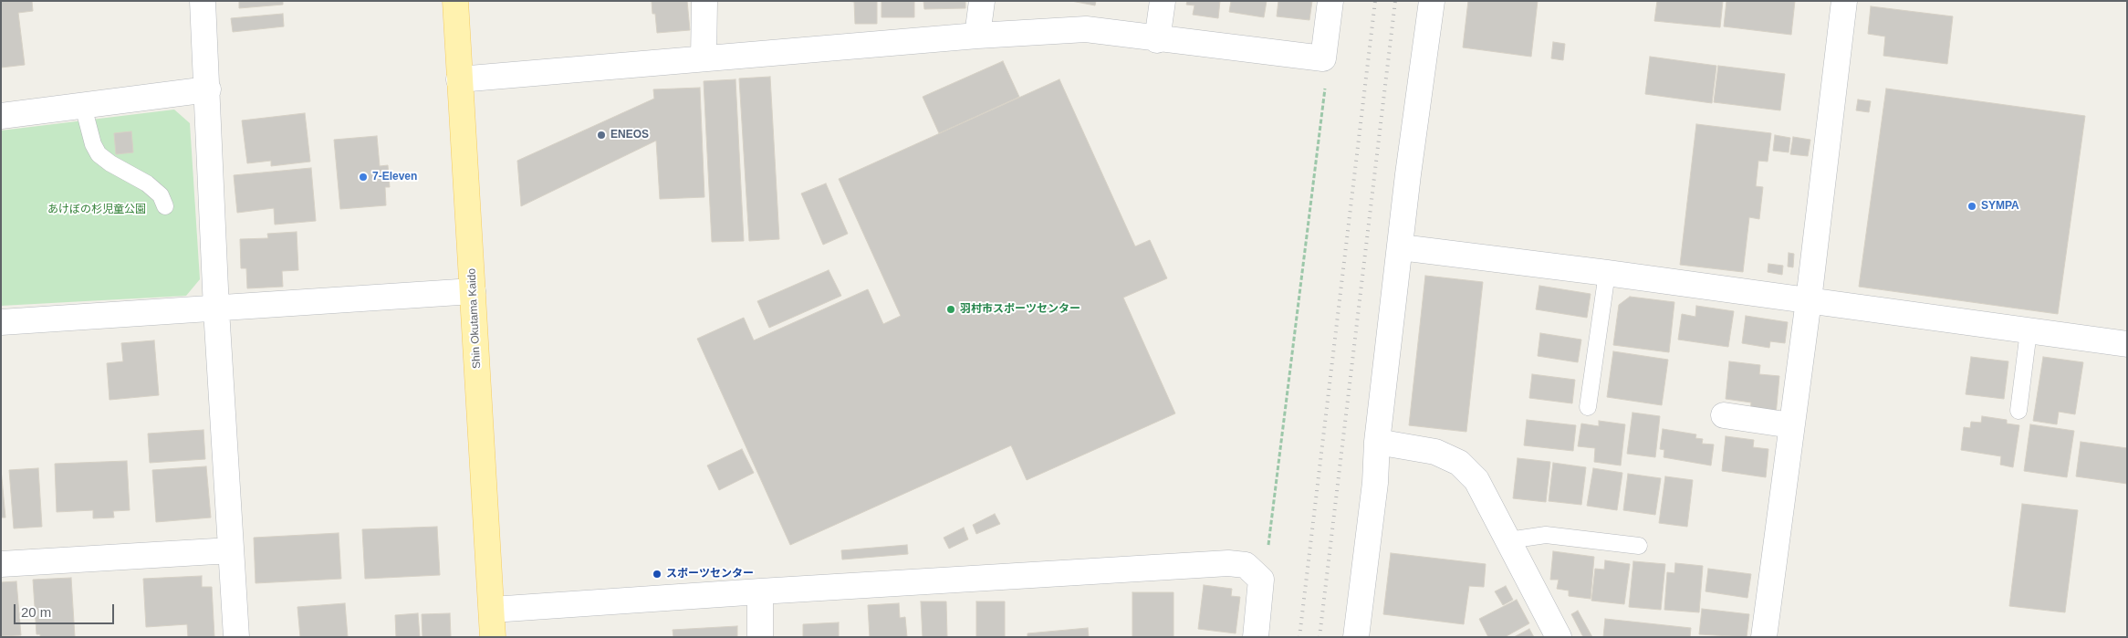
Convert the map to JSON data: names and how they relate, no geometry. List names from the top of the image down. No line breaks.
{"streets":{"main road":["Shin Okutama Kaido"]},"parks":["あけぼの杉児童公園"],"places":["ENEOS","7-Eleven","SYMPA","羽村市スポーツセンター","スポーツセンター"],"scale_bar":"20 m"}
